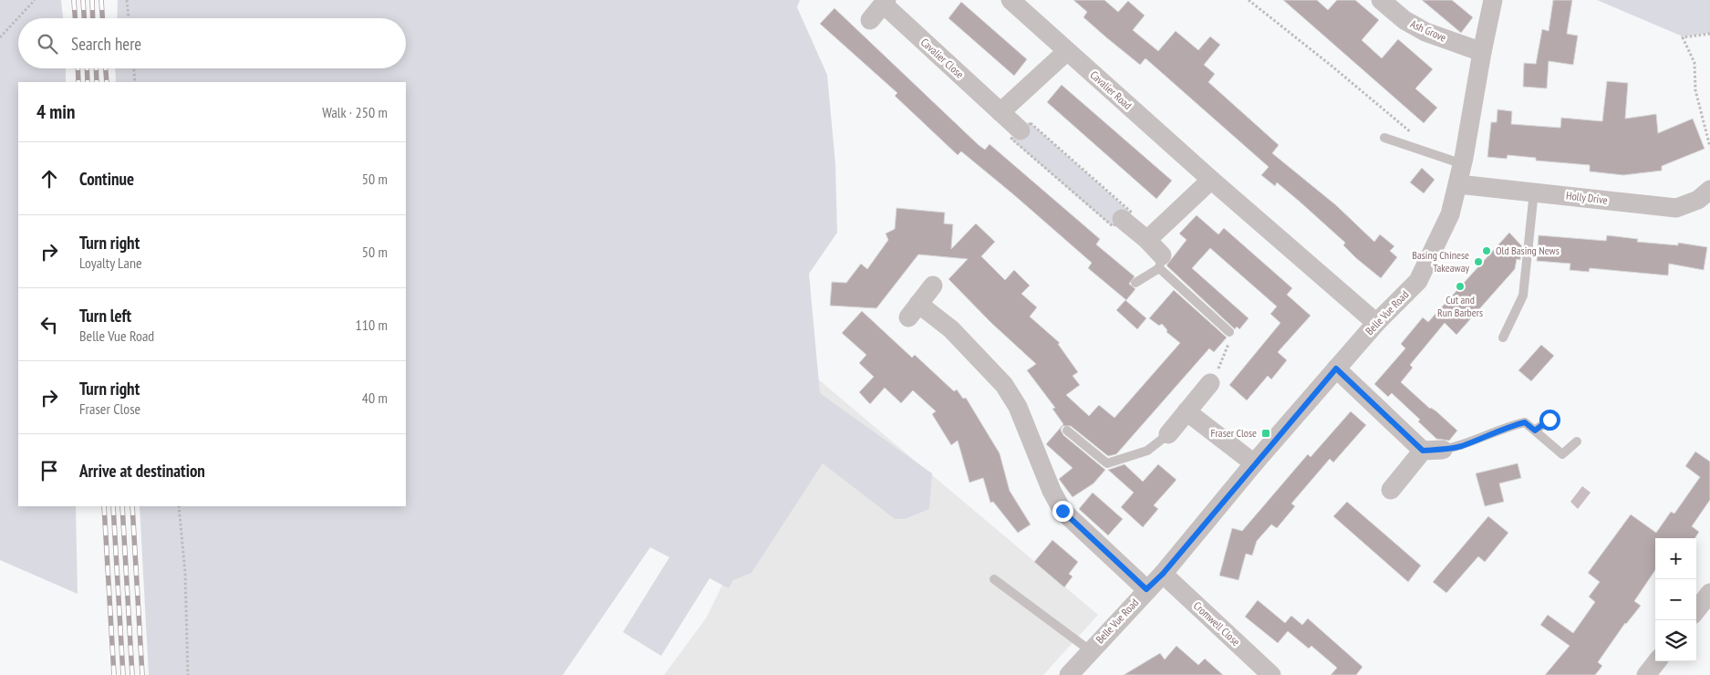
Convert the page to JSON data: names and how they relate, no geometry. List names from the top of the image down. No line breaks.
{"streets":{"street":["Ash Grove","Cavalier Close","Cavalier Road","Holly Drive","Belle Vue Road","Cromwell Close"]},"crossings":[["Ash Grove","Belle Vue Road"],["Cavalier Road","Belle Vue Road"],["Holly Drive","Belle Vue Road"],["Belle Vue Road","Cromwell Close"]],"places":{"other":["Old Basing News","Basing Chinese Takeaway","Cut and Run Barbers"],"transit":["Fraser Close"]},"page":{"search":"Search here","heading":["4 min","Walk · 250 m"],"list":[["Continue","50 m"],["Turn right","Loyalty Lane","50 m"],["Turn left","Belle Vue Road","110 m"],["Turn right","Fraser Close","40 m"],"Arrive at destination"],"map_buttons":["+","−"]}}
